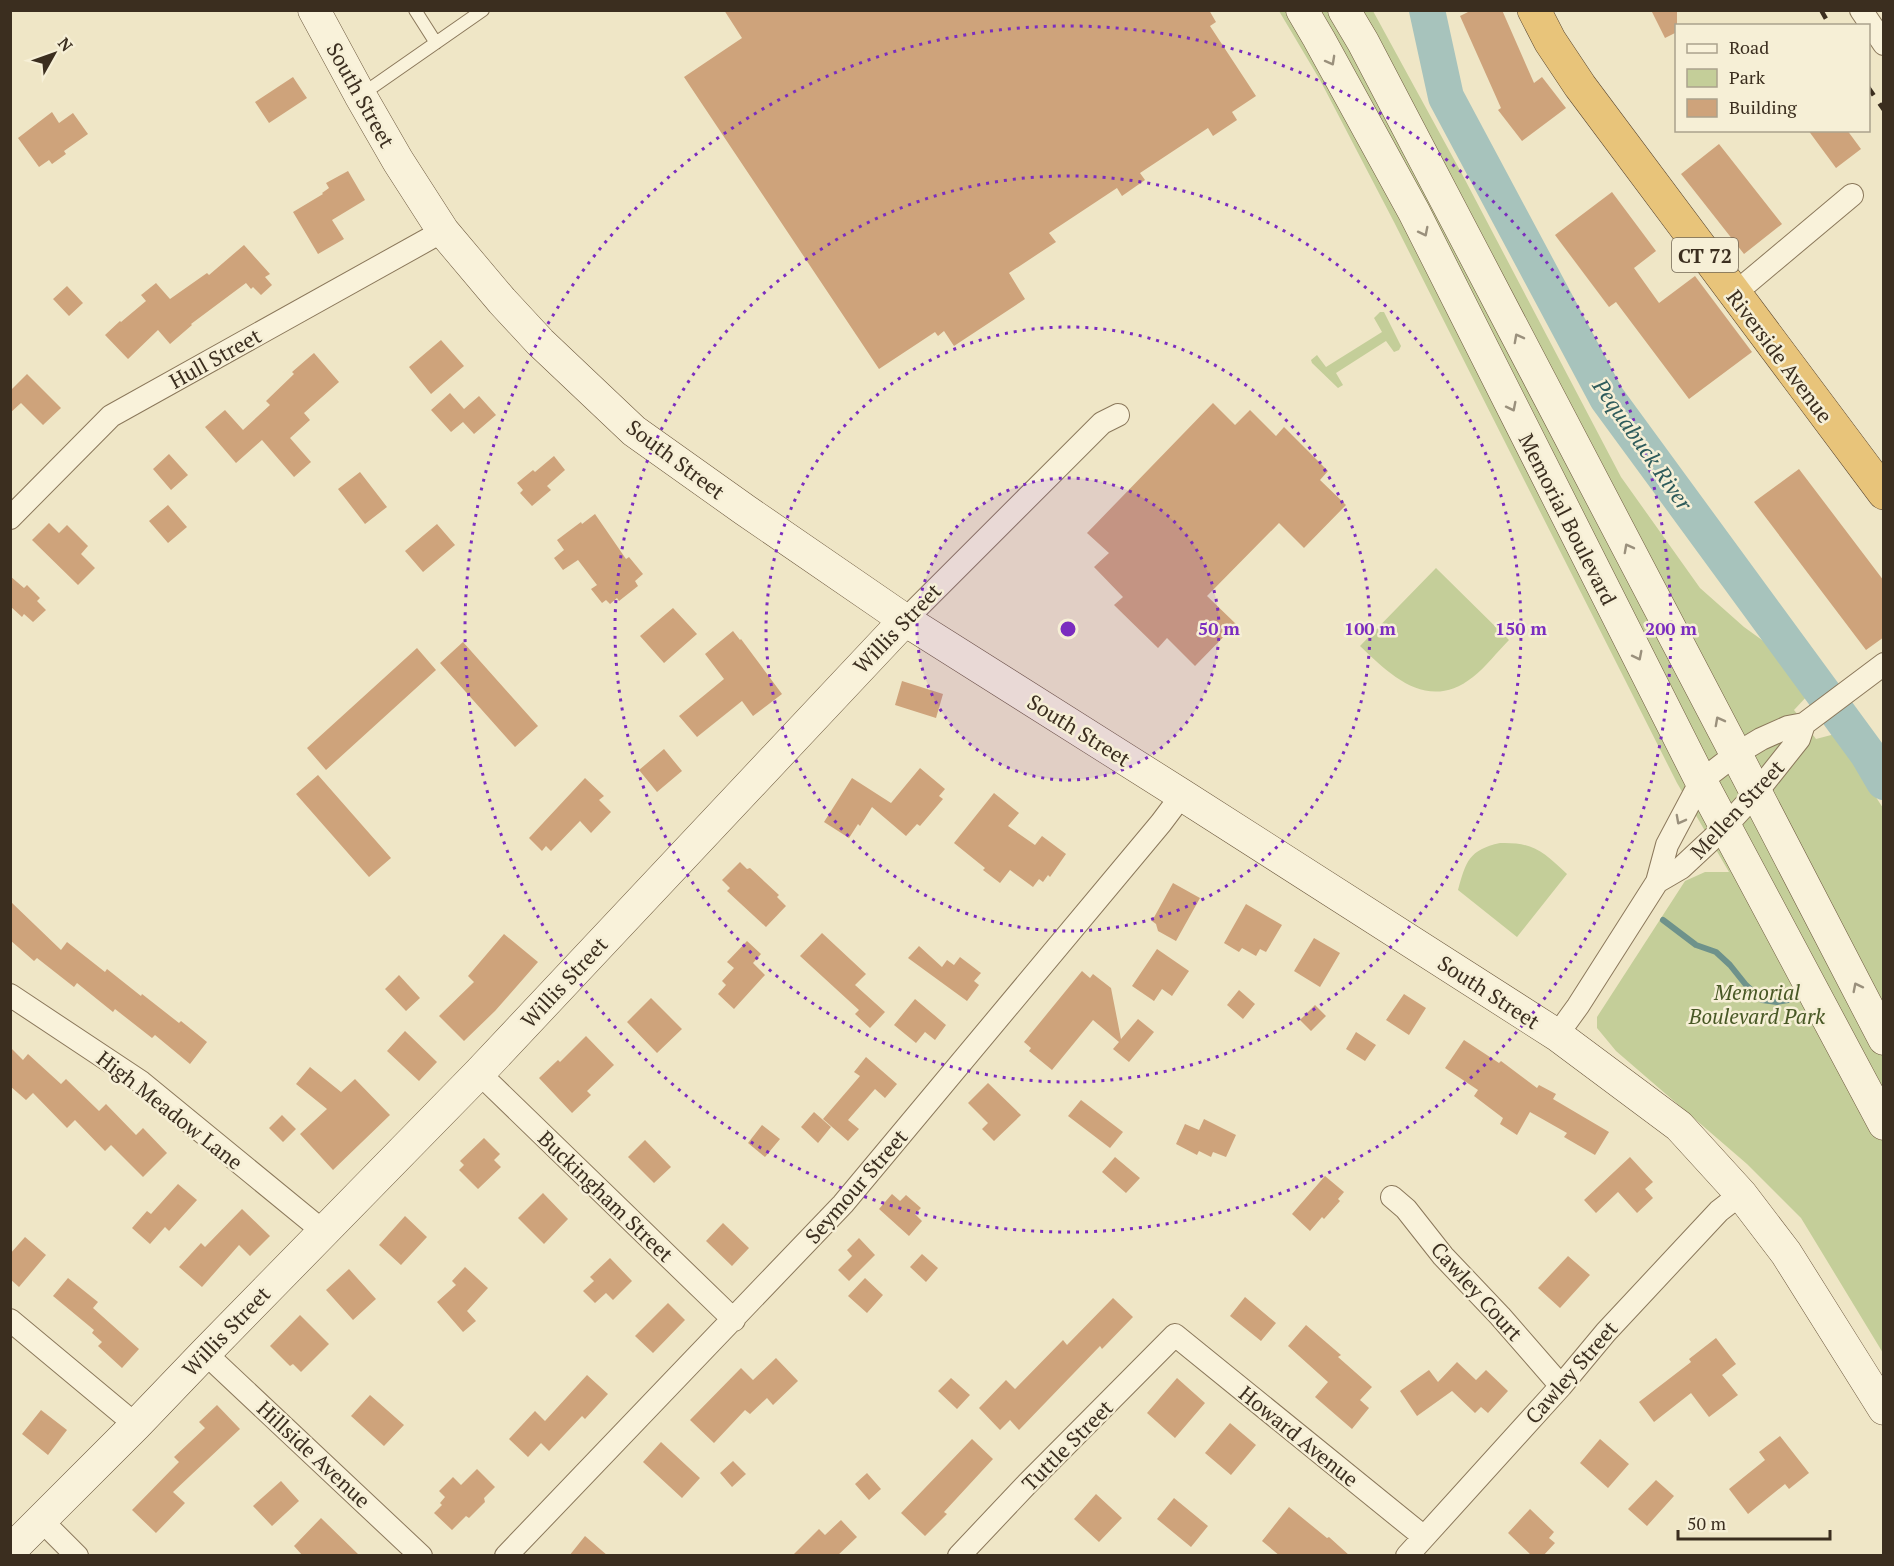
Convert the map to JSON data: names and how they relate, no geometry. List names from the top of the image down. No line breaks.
{"streets":{"highway":["CT 72","Riverside Avenue"],"main road":["South Street","Memorial Boulevard","Willis Street"],"street":["Hull Street","Mellen Street","High Meadow Lane","Seymour Street","Buckingham Street","Cawley Court","Cawley Street","Howard Avenue","Tuttle Street","Hillside Avenue"]},"crossings":[["South Street","Hull Street"],["South Street","Willis Street"],["South Street","Mellen Street"],["South Street","Seymour Street"],["South Street","Cawley Street"],["Memorial Boulevard","Mellen Street"],["Willis Street","High Meadow Lane"],["Willis Street","Buckingham Street"],["Willis Street","Hillside Avenue"],["Seymour Street","Buckingham Street"],["Cawley Court","Cawley Street"],["Cawley Street","Howard Avenue"],["Howard Avenue","Tuttle Street"]],"water":["Pequabuck River"],"parks":["Memorial Boulevard Park"],"legend":["Road","Park","Building"],"scale_bar":"50 m","north":"top right","rings":["50 m","100 m","150 m","200 m"]}
